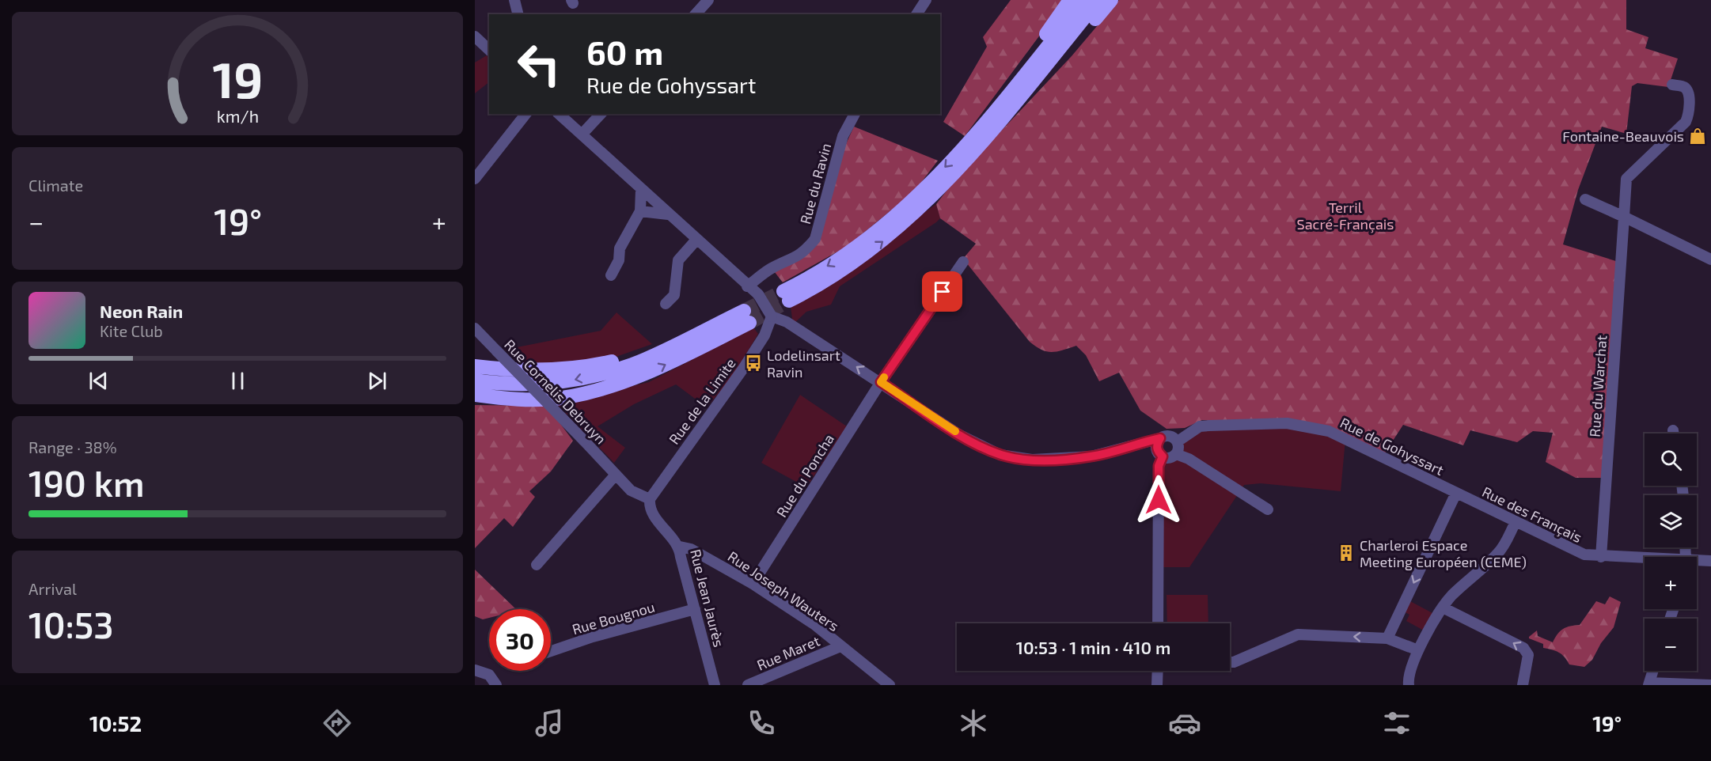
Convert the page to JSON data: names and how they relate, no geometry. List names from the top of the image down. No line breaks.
{"streets":{"street":["Rue du Ravin","Rue du Warchat","Rue Cornelis Debruyn","Rue de la Limite","Rue de Gohyssart","Rue du Poncha","Rue des Français","Rue Joseph Wauters","Rue Jean Jaurès","Rue Bougnou","Rue Maret"]},"crossings":[["Rue du Warchat","Rue des Français"],["Rue Cornelis Debruyn","Rue de la Limite"],["Rue Cornelis Debruyn","Rue Jean Jaurès"],["Rue de la Limite","Rue Jean Jaurès"],["Rue de Gohyssart","Rue des Français"],["Rue du Poncha","Rue Joseph Wauters"],["Rue Joseph Wauters","Rue Jean Jaurès"],["Rue Joseph Wauters","Rue Maret"],["Rue Jean Jaurès","Rue Bougnou"]],"parks":["Terril Sacré-Français"],"places":{"shop":["Fontaine-Beauvois"],"bus stop":["Lodelinsart Ravin"],"building":["Charleroi Espace Meeting Européen (CEME)"]},"page":{"turn":["60 m","Rue de Gohyssart"],"tile":["Climate",["Range · 38%","190 km"],["Arrival","10:53"]],"heat":["−","19°","+"],"song":["Neon Rain","Kite Club"],"map_buttons":["+","−"],"limit":"30","trip":"10:53 · 1 min · 410 m","tabs":["10:52","19°"],"gauge":["19","km/h"]}}
